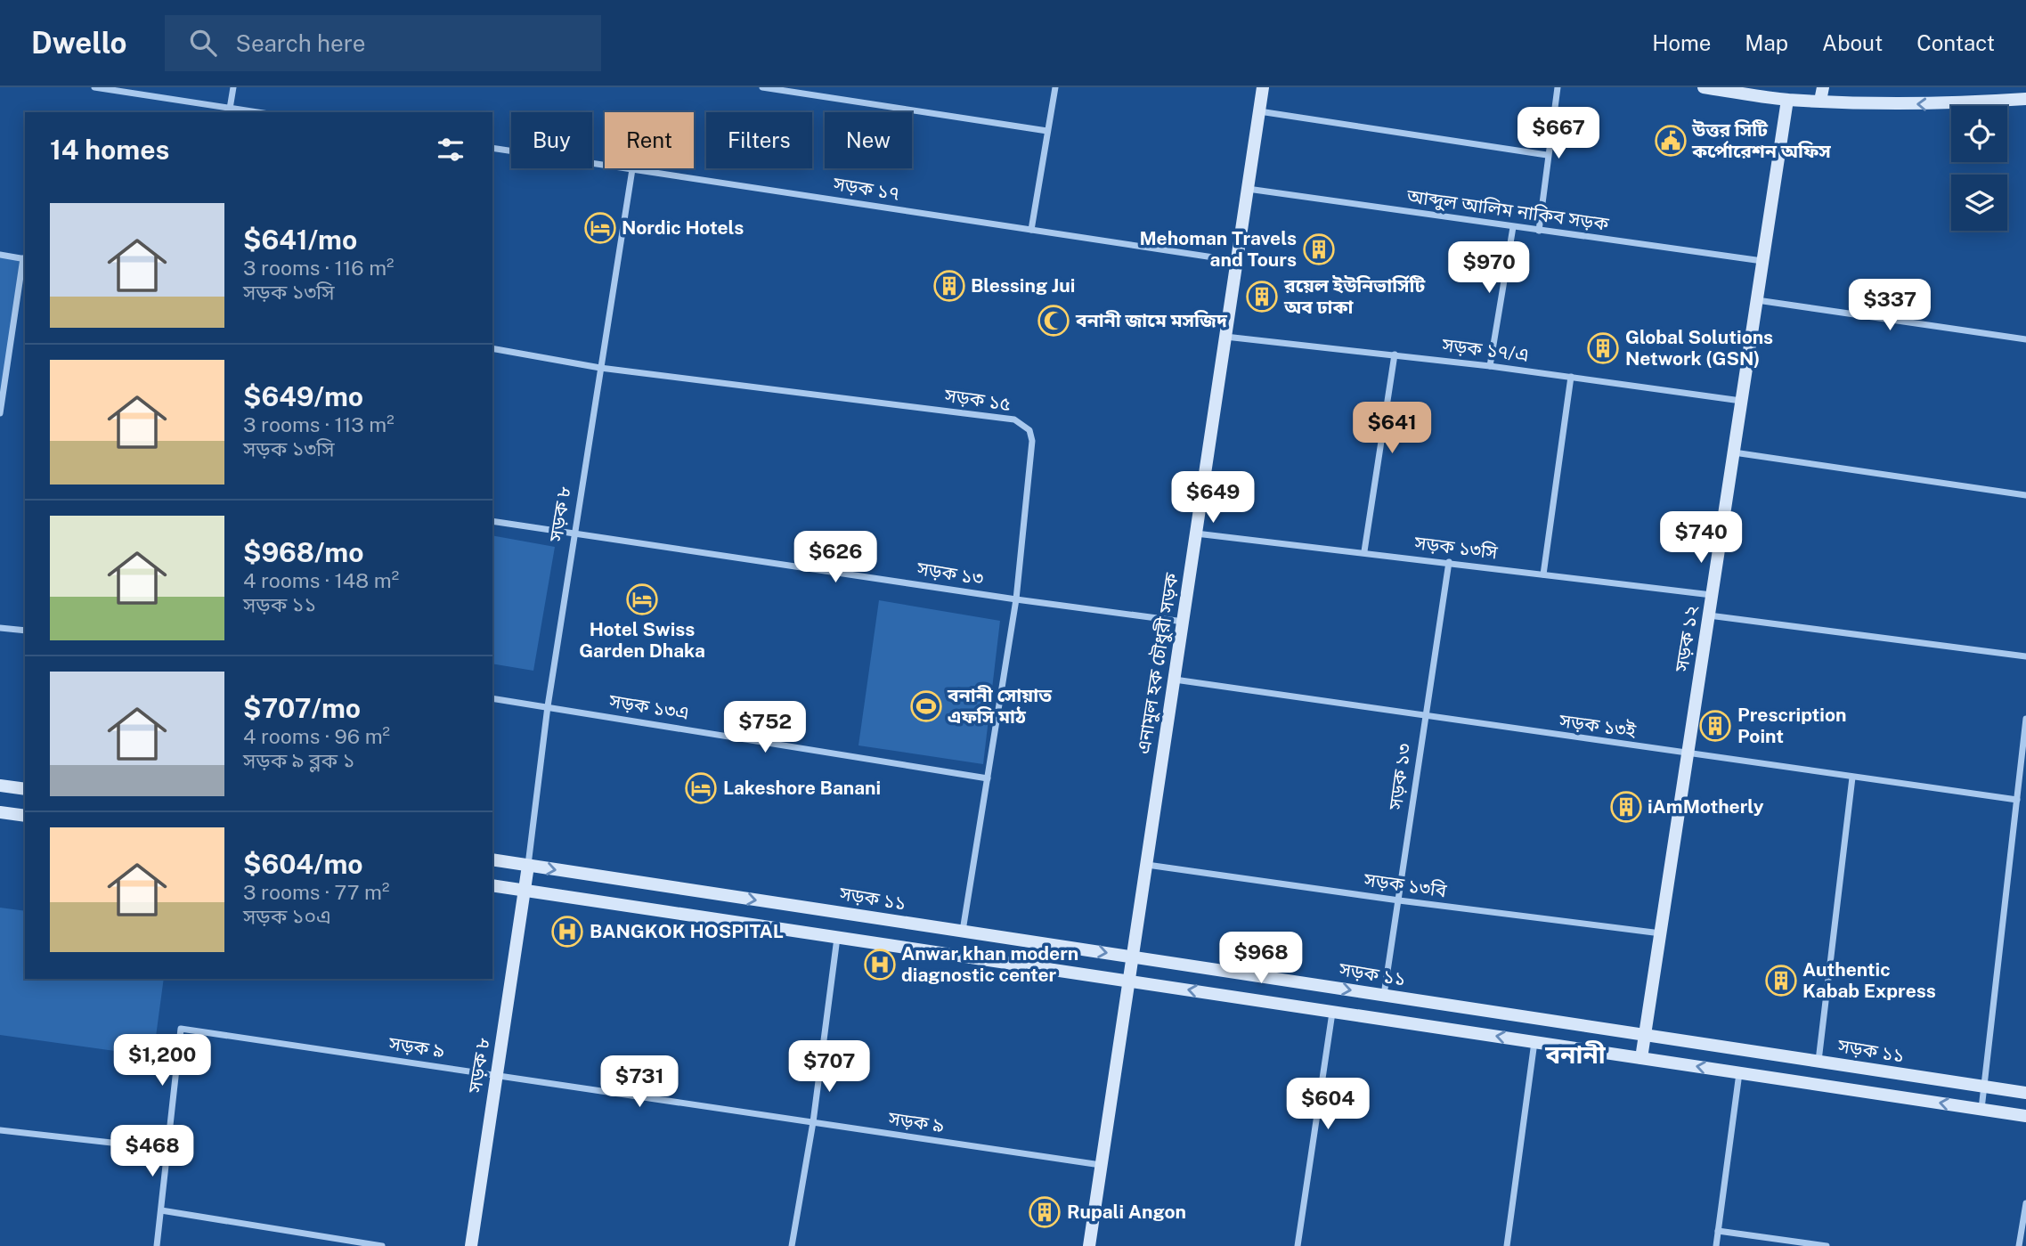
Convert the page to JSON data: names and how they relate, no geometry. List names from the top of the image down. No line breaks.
{"streets":{"main road":["সড়ক ৮","সড়ক ১২","এনামুল হক চৌধুরী সড়ক","সড়ক ১১"],"street":["সড়ক ১৭","আব্দুল আলিম নাকিব সড়ক","সড়ক ১৭/এ","সড়ক ১৫","সড়ক ১৩সি","সড়ক ১৩","সড়ক ১৩এ","সড়ক ১৩ই","সড়ক ১৩বি","সড়ক ৯"]},"crossings":[["সড়ক ১৭","সড়ক ৮"],["সড়ক ১৭","এনামুল হক চৌধুরী সড়ক"],["আব্দুল আলিম নাকিব সড়ক","সড়ক ১২"],["আব্দুল আলিম নাকিব সড়ক","এনামুল হক চৌধুরী সড়ক"],["সড়ক ১৭/এ","সড়ক ১২"],["সড়ক ১৭/এ","এনামুল হক চৌধুরী সড়ক"],["সড়ক ১৫","সড়ক ৮"],["সড়ক ১৫","সড়ক ১৩"],["সড়ক ১৫","সড়ক ১৩এ"],["সড়ক ১৫","সড়ক ১১"],["সড়ক ৮","সড়ক ১৩"],["সড়ক ৮","সড়ক ১৩এ"],["সড়ক ৮","সড়ক ১১"],["সড়ক ৮","সড়ক ৯"],["সড়ক ১৩সি","সড়ক ১৩"],["সড়ক ১৩সি","সড়ক ১২"],["সড়ক ১৩সি","এনামুল হক চৌধুরী সড়ক"],["সড়ক ১৩","এনামুল হক চৌধুরী সড়ক"],["সড়ক ১৩","সড়ক ১৩ই"],["সড়ক ১৩","সড়ক ১৩বি"],["সড়ক ১৩","সড়ক ১১"],["সড়ক ১২","সড়ক ১৩ই"],["সড়ক ১২","সড়ক ১৩বি"],["সড়ক ১২","সড়ক ১১"],["এনামুল হক চৌধুরী সড়ক","সড়ক ১৩ই"],["এনামুল হক চৌধুরী সড়ক","সড়ক ১৩বি"],["এনামুল হক চৌধুরী সড়ক","সড়ক ১১"],["এনামুল হক চৌধুরী সড়ক","সড়ক ৯"]],"districts":["বনানী"],"places":{"public building":["উত্তর সিটি কর্পোরেশন অফিস"],"hotel":["Nordic Hotels","Hotel Swiss Garden Dhaka","Lakeshore Banani"],"building":["Mehoman Travels and Tours","Blessing Jui","রয়েল ইউনিভার্সিটি অব ঢাকা","Global Solutions Network (GSN)","Prescription Point","iAmMotherly","Authentic Kabab Express","Rupali Angon"],"mosque":["বনানী জামে মসজিদ"],"sports":["বনানী সোয়াত এফসি মাঠ"],"hospital":["BANGKOK HOSPITAL","Anwar khan modern diagnostic center"]},"page":{"header":"Dwello","search":"Search here","nav":["Home","Map","About","Contact"],"price":["$667","$970","$337","$641","$649","$740","$626","$752","$968","$1,200","$707","$731","$604","$468"],"chip":["Buy","Rent","Filters","New"],"heading":"14 homes","list":[{"name":"$641/mo","note":"3 rooms · 116 m² · সড়ক ১৩সি"},{"name":"$649/mo","note":"3 rooms · 113 m² · সড়ক ১৩সি"},{"name":"$968/mo","note":"4 rooms · 148 m² · সড়ক ১১"},{"name":"$707/mo","note":"4 rooms · 96 m² · সড়ক ৯ ব্লক ১"},{"name":"$604/mo","note":"3 rooms · 77 m² · সড়ক ১০এ"}]}}
